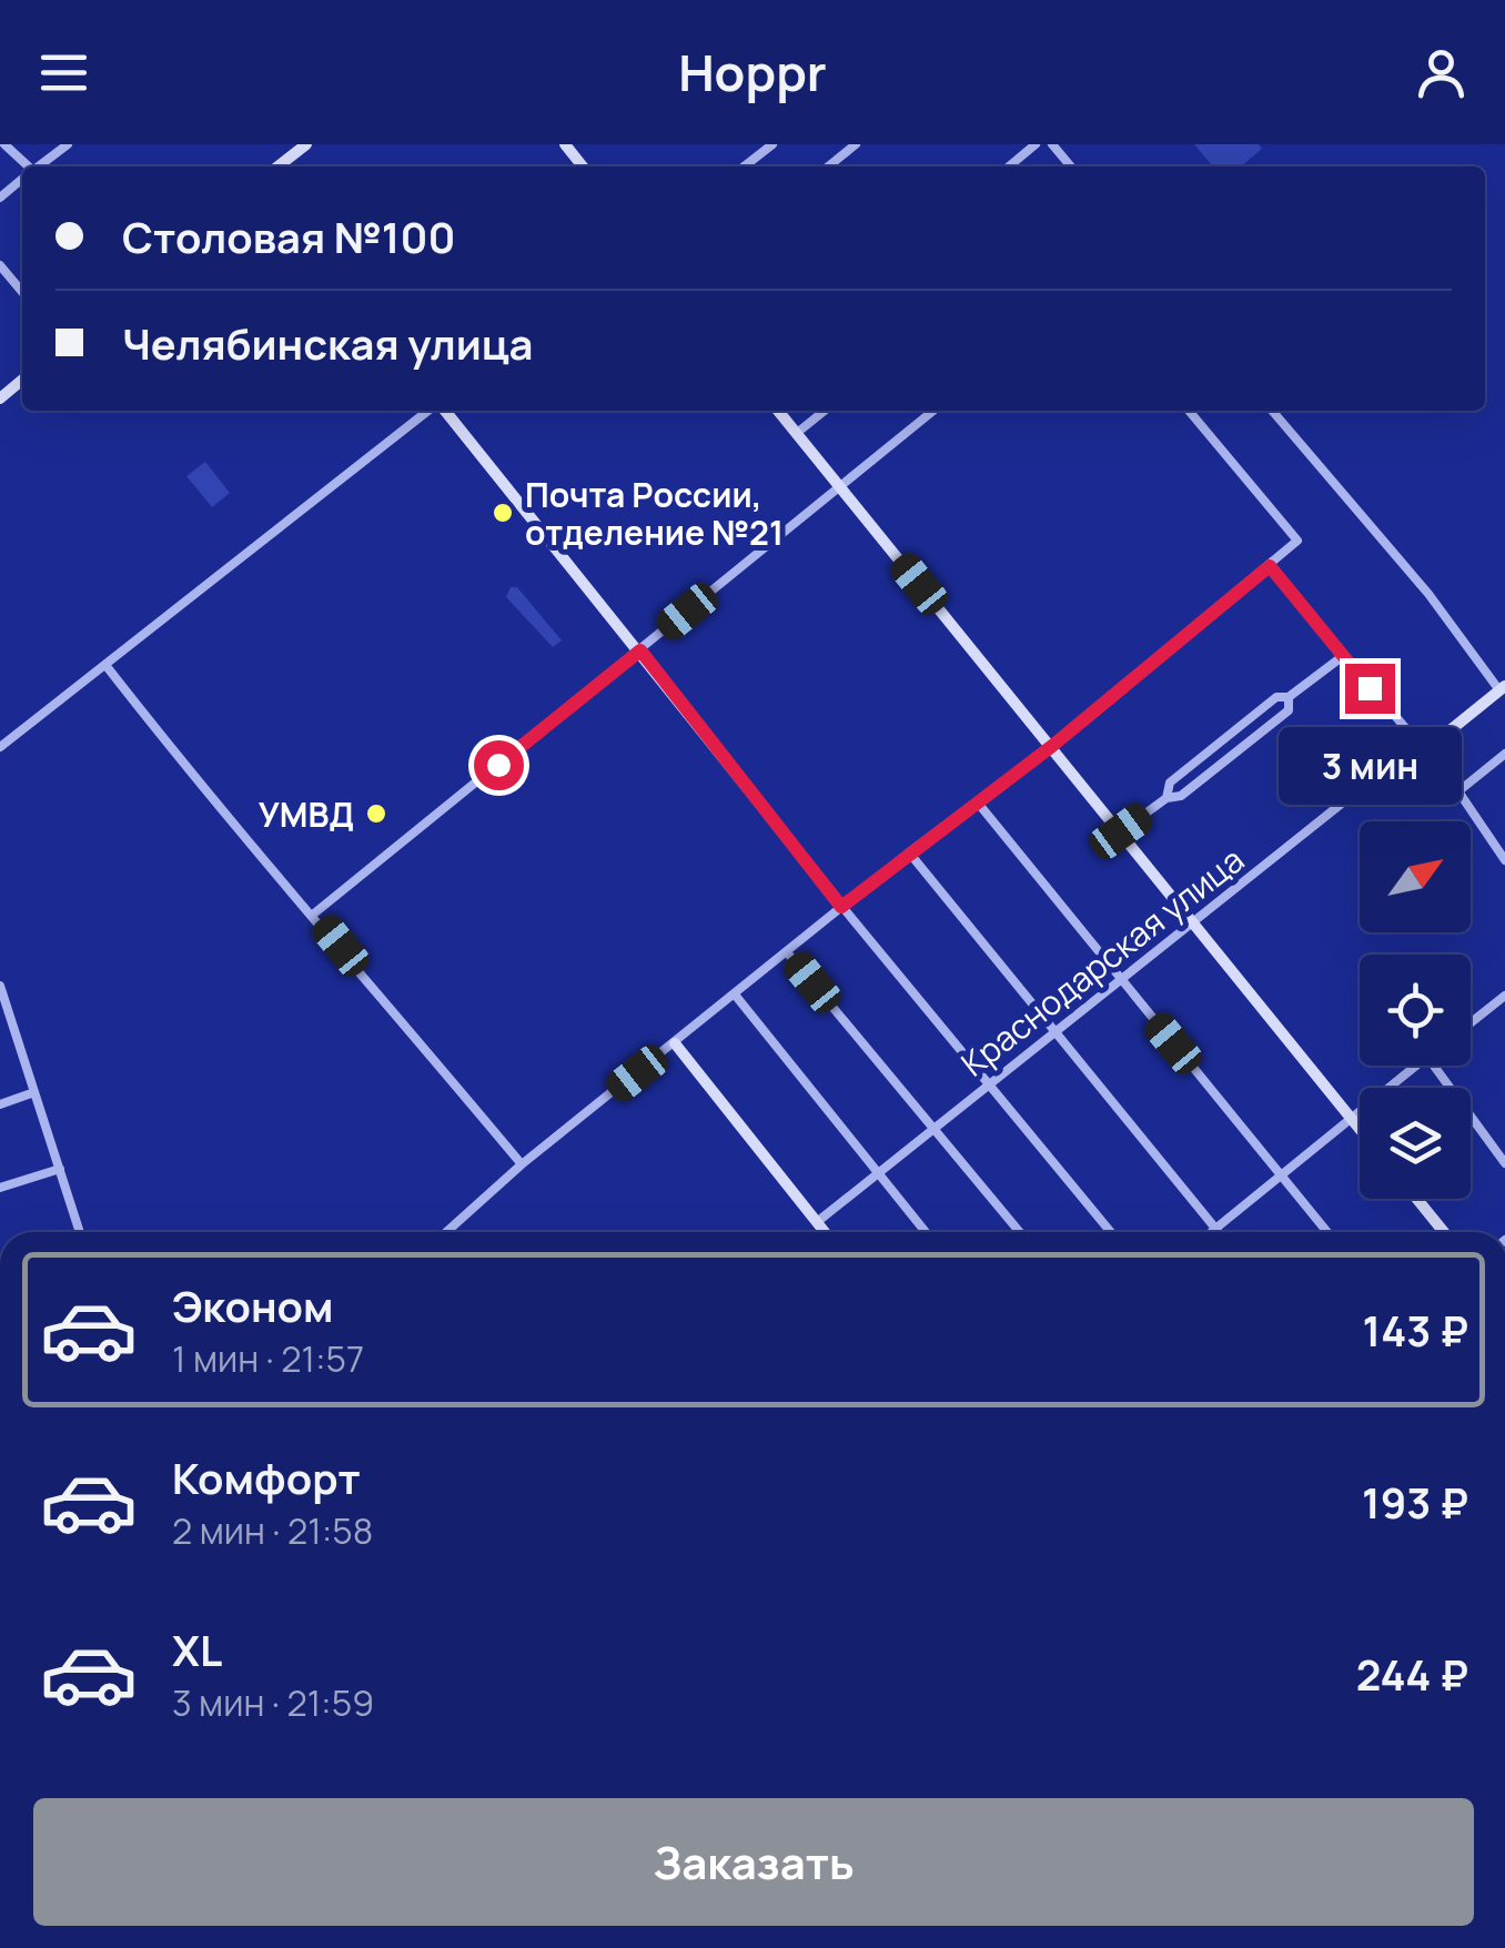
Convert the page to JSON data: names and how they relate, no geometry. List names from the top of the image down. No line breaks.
{"streets":{"street":["Краснодарская улица"]},"places":["Почта России, отделение №21","УМВД"],"north":"top right","page":{"header":"Hoppr","banner":["Столовая №100","Челябинская улица"],"bubble":"3 мин","list":[{"name":"Эконом","note":"1 мин · 21:57","value":"143 ₽"},{"name":"Комфорт","note":"2 мин · 21:58","value":"193 ₽"},{"name":"XL","note":"3 мин · 21:59","value":"244 ₽"}],"buttons":"Заказать"}}
